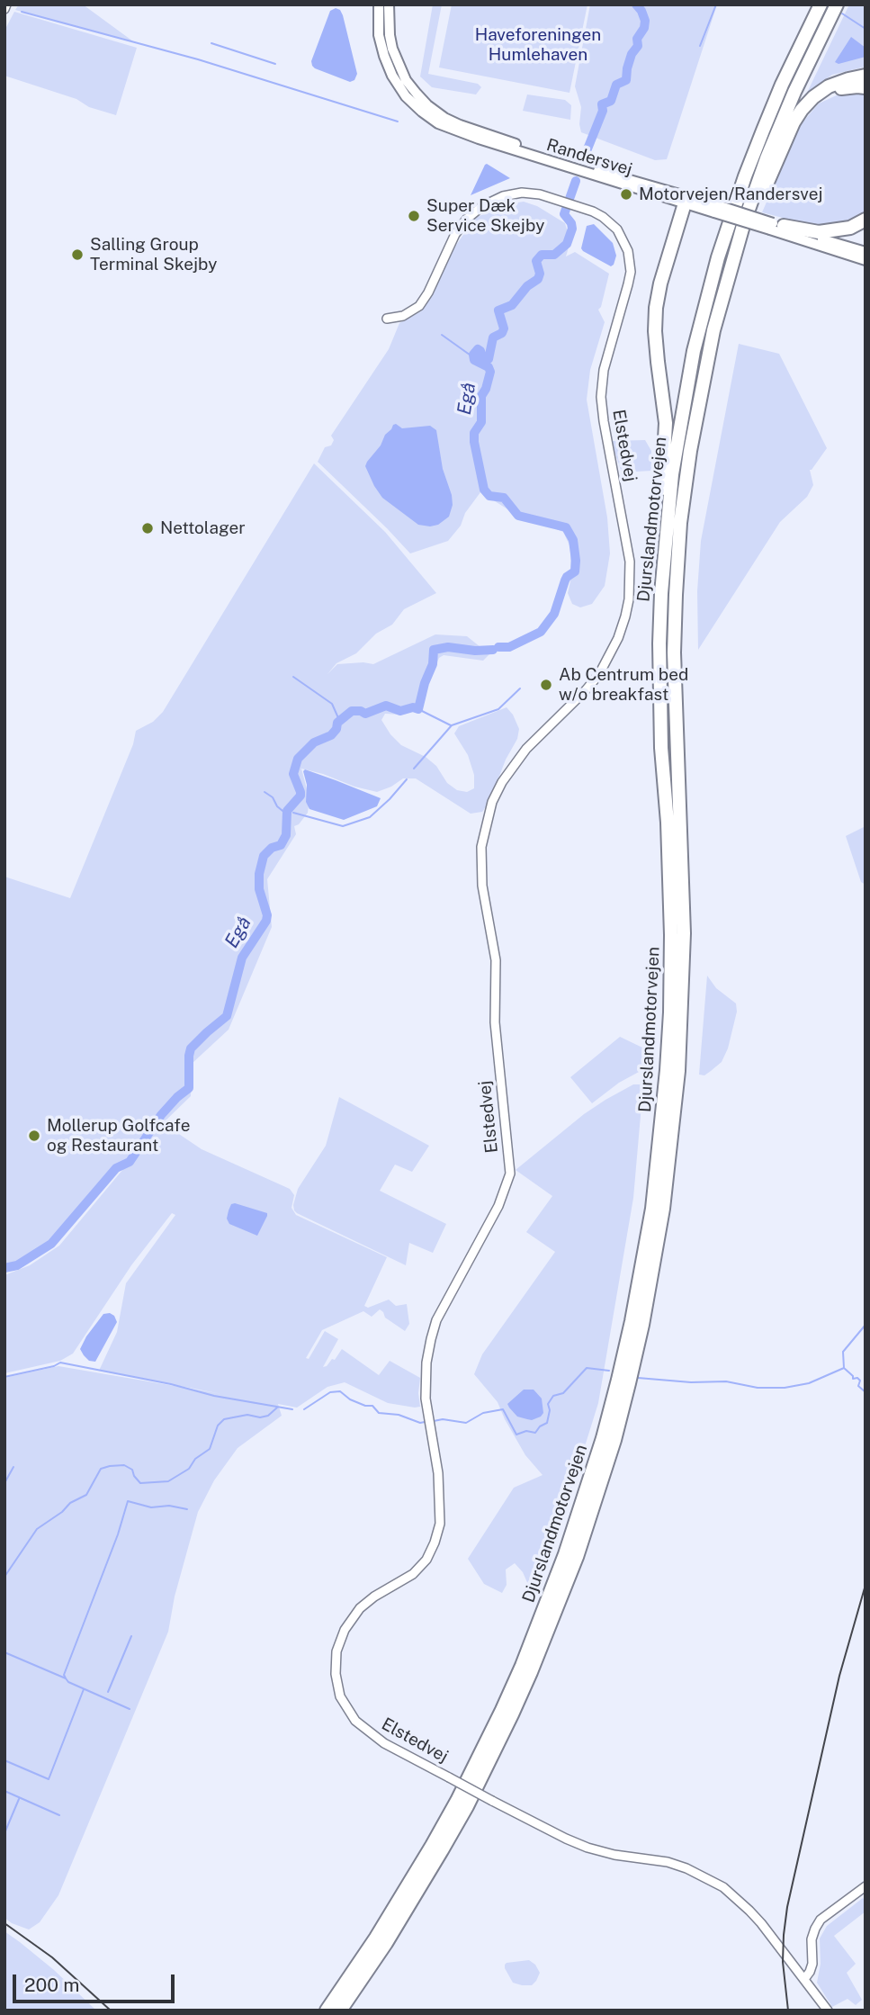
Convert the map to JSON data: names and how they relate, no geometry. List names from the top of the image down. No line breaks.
{"streets":{"highway":["Djurslandmotorvejen"],"main road":["Randersvej"],"street":["Elstedvej"]},"water":["Egå"],"parks":["Haveforeningen Humlehaven"],"places":["Motorvejen/Randersvej","Super Dæk Service Skejby","Salling Group Terminal Skejby","Nettolager","Ab Centrum bed w/o breakfast","Mollerup Golfcafe og Restaurant"],"scale_bar":"200 m"}
